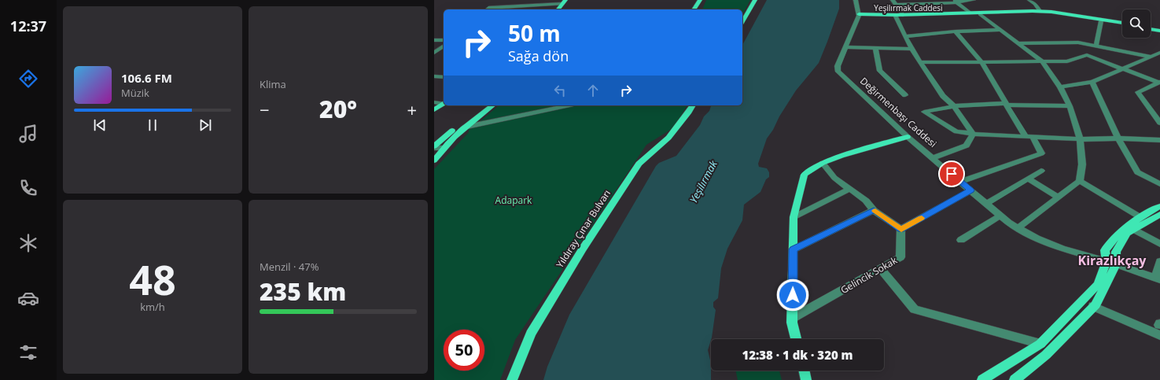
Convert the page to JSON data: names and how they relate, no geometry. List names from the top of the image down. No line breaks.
{"streets":{"main road":["Yeşilırmak Caddesi","Yıldıray Çınar Bulvarı"],"street":["Değirmenbaşı Caddesi","Gelincik Sokak"]},"crossings":[["Yeşilırmak Caddesi","Değirmenbaşı Caddesi"]],"districts":["Kirazlıkçay"],"water":["Yeşilırmak"],"parks":["Adapark"],"page":{"tabs":"12:37","tile":["Klima",["48","km/h"],["Menzil · 47%","235 km"]],"turn":["50 m","Sağa dön"],"song":["106.6 FM","Müzik"],"heat":["−","20°","+"],"limit":"50","trip":"12:38 · 1 dk · 320 m"}}
